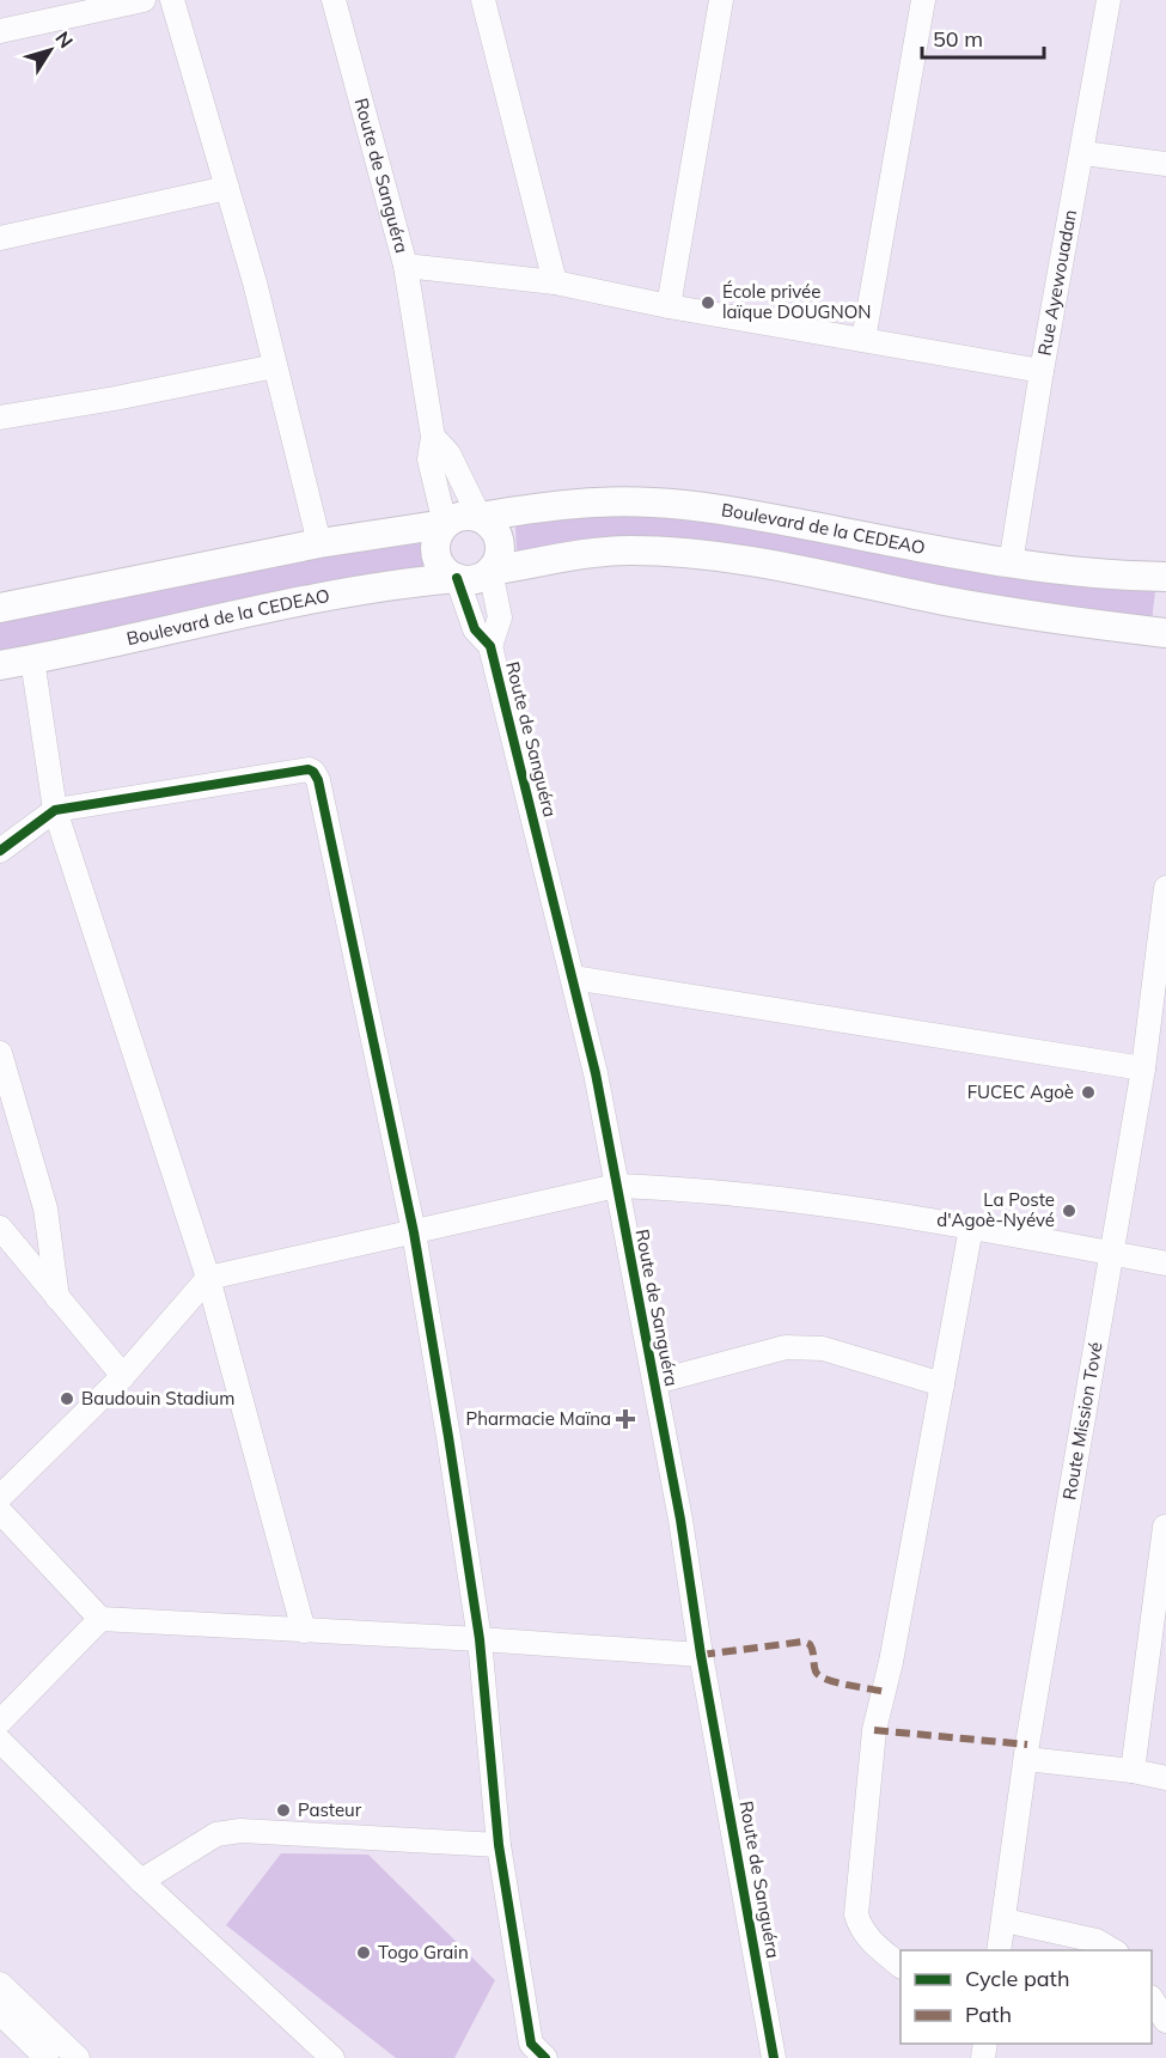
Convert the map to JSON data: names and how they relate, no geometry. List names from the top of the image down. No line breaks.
{"streets":{"main road":["Boulevard de la CEDEAO"],"street":["Route de Sanguéra","Rue Ayewouadan","Route Mission Tové"]},"crossings":[["Route de Sanguéra","Boulevard de la CEDEAO"],["Rue Ayewouadan","Boulevard de la CEDEAO"]],"places":{"other":["École privée laïque DOUGNON","FUCEC Agoè","La Poste d'Agoè-Nyévé","Baudouin Stadium","Pasteur","Togo Grain"],"health":["Pharmacie Maïna"]},"legend":["Cycle path","Path"],"scale_bar":"50 m","north":"top right"}
